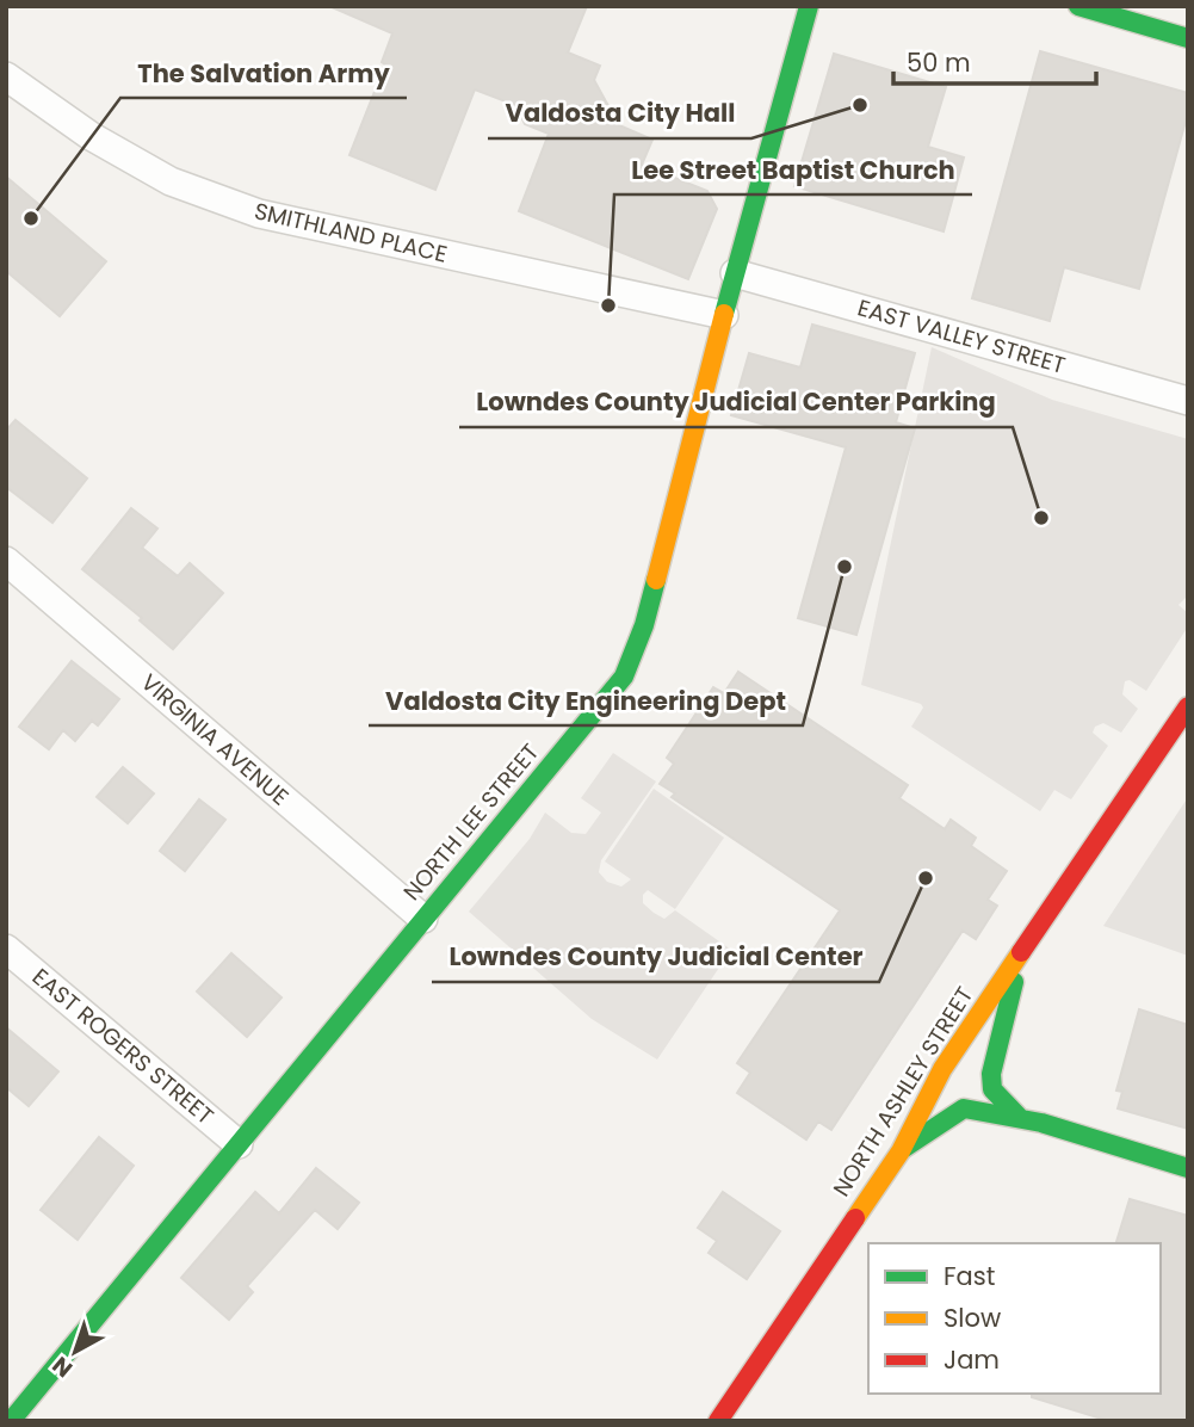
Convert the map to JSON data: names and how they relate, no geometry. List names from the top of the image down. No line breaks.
{"streets":{"main road":["NORTH LEE STREET","NORTH ASHLEY STREET"],"street":["SMITHLAND PLACE","EAST VALLEY STREET","VIRGINIA AVENUE","EAST ROGERS STREET"]},"crossings":[["SMITHLAND PLACE","NORTH LEE STREET"],["EAST VALLEY STREET","NORTH LEE STREET"],["VIRGINIA AVENUE","NORTH LEE STREET"],["NORTH LEE STREET","EAST ROGERS STREET"]],"places":["Valdosta City Hall","The Salvation Army","Lee Street Baptist Church","Lowndes County Judicial Center Parking","Valdosta City Engineering Dept","Lowndes County Judicial Center"],"legend":["Fast","Slow","Jam"],"scale_bar":"50 m","north":"bottom left"}
